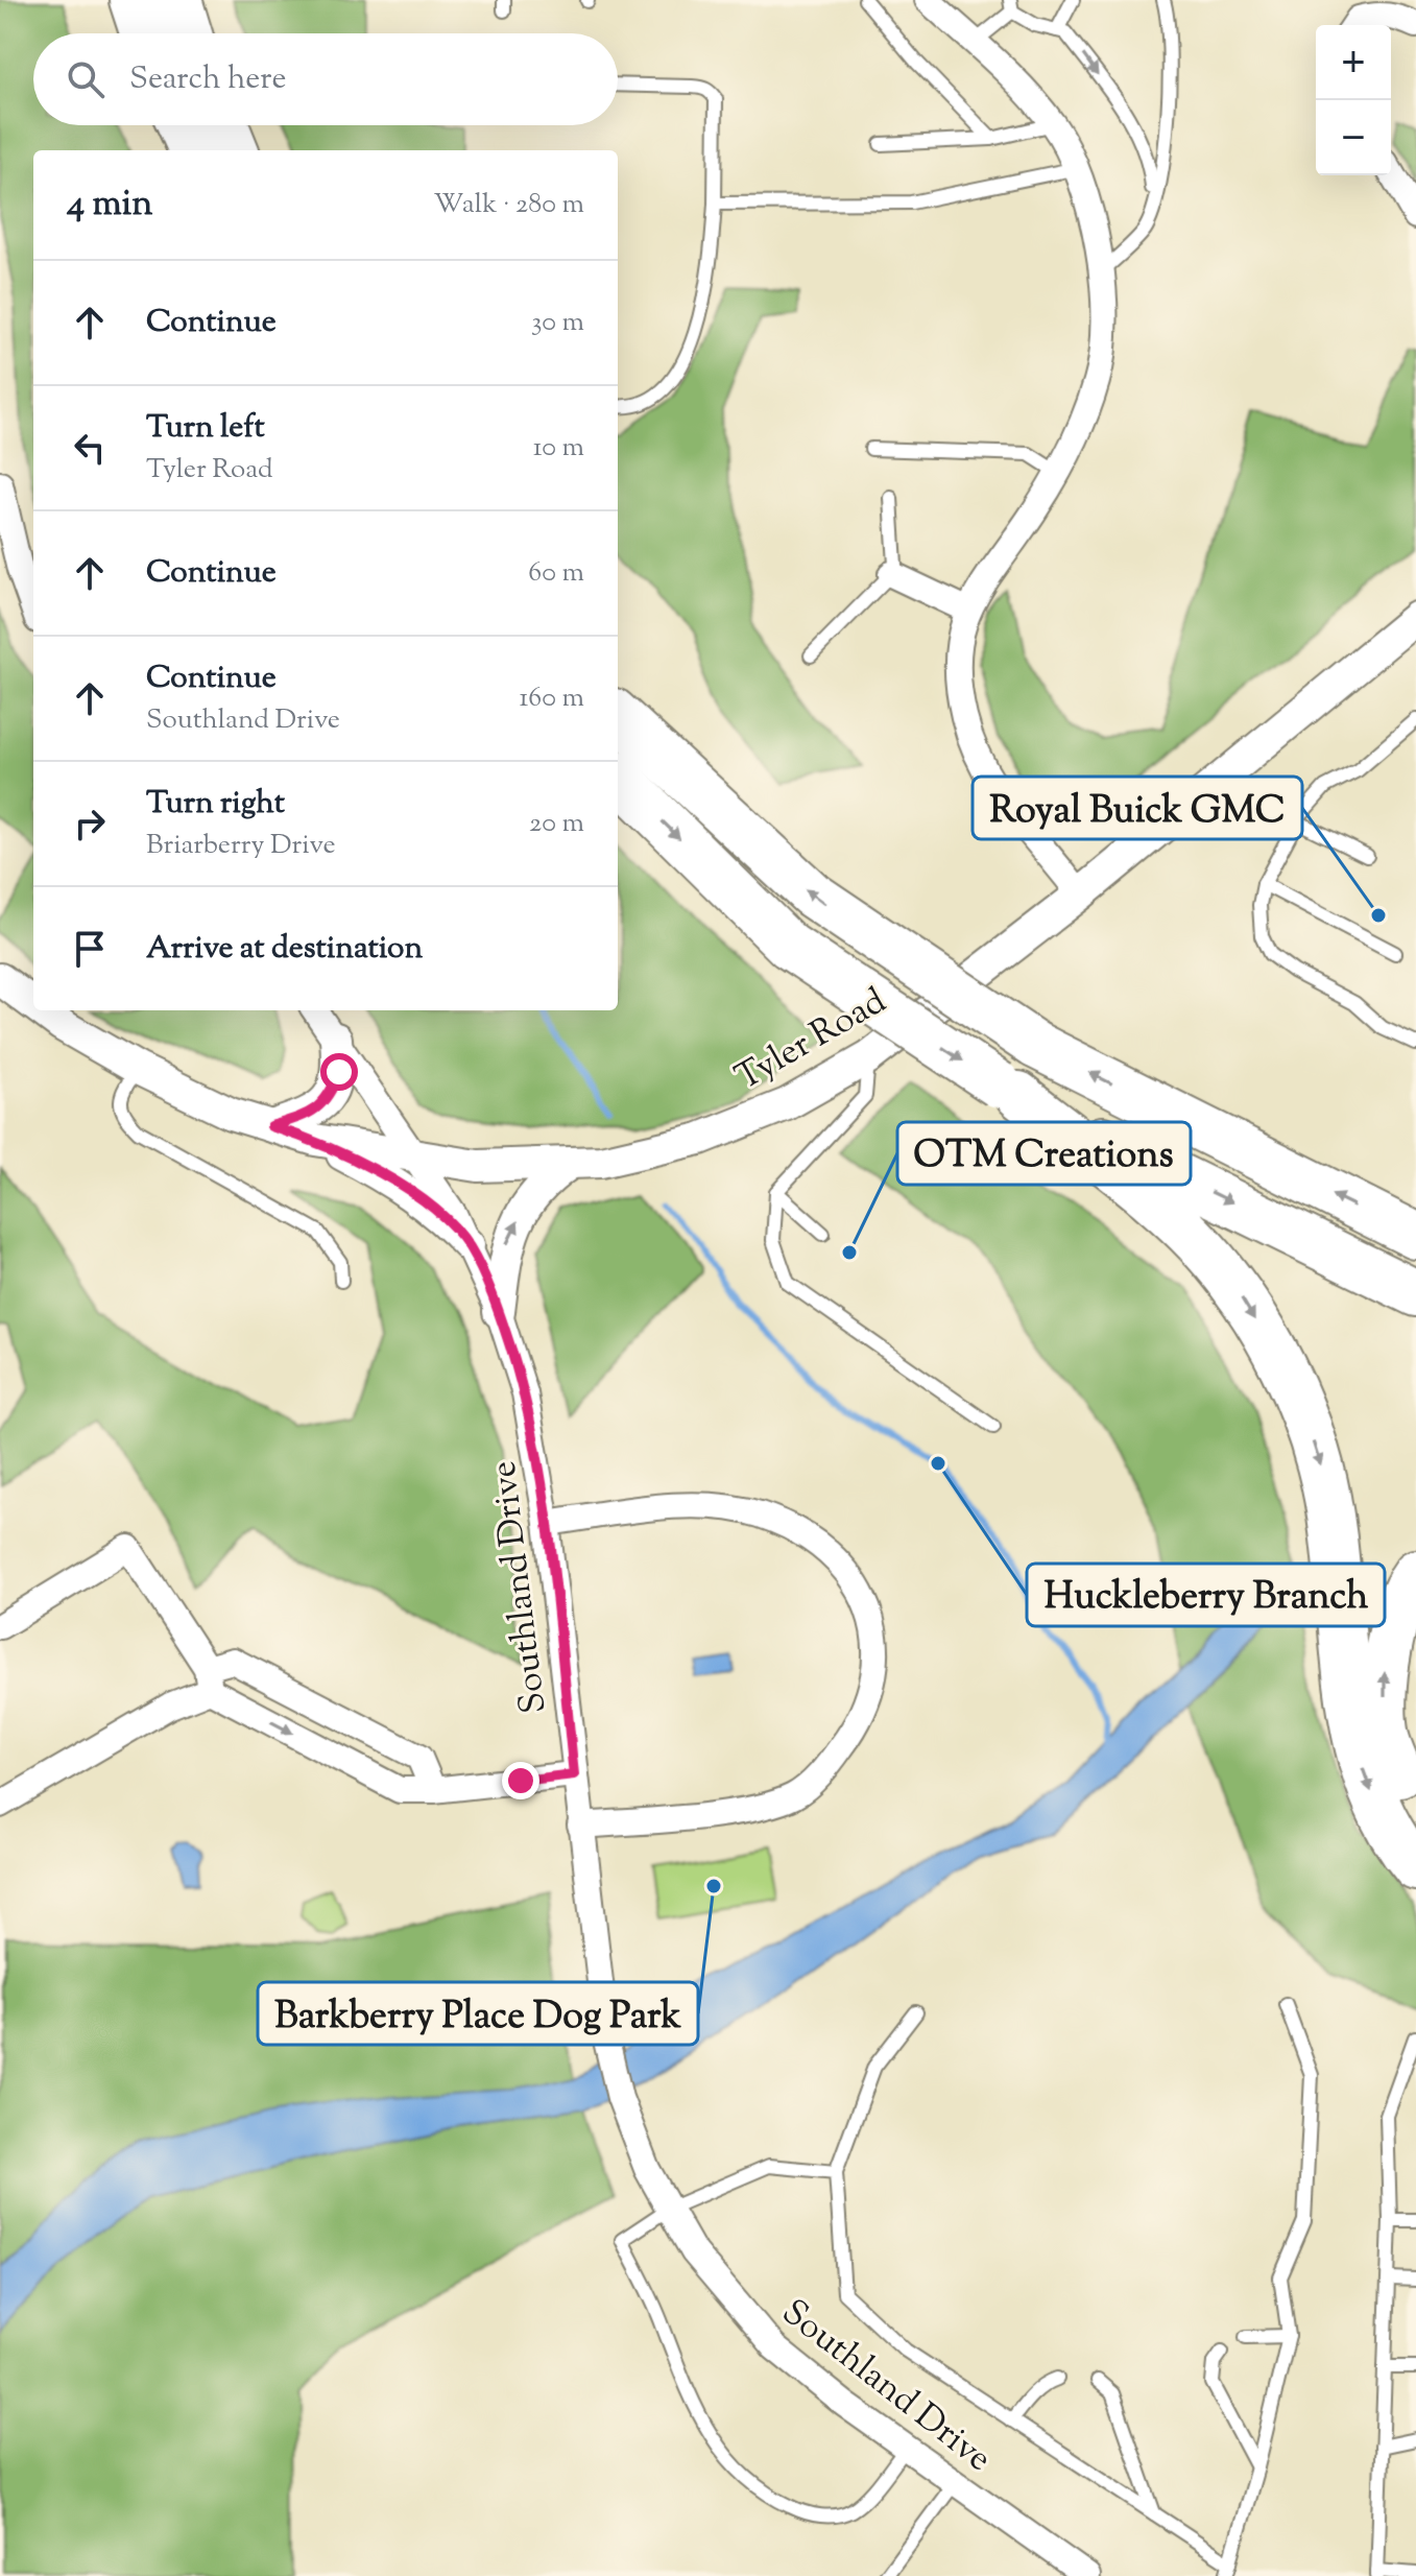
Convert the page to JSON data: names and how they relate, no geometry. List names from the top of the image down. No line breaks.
{"streets":{"street":["Tyler Road","Southland Drive"]},"crossings":[["Tyler Road","Southland Drive"]],"places":["Royal Buick GMC","OTM Creations","Huckleberry Branch","Barkberry Place Dog Park"],"page":{"map_buttons":["+","−"],"search":"Search here","heading":["4 min","Walk · 280 m"],"list":[["Continue","30 m"],["Turn left","Tyler Road","10 m"],["Continue","60 m"],["Continue","Southland Drive","160 m"],["Turn right","Briarberry Drive","20 m"],"Arrive at destination"]}}
